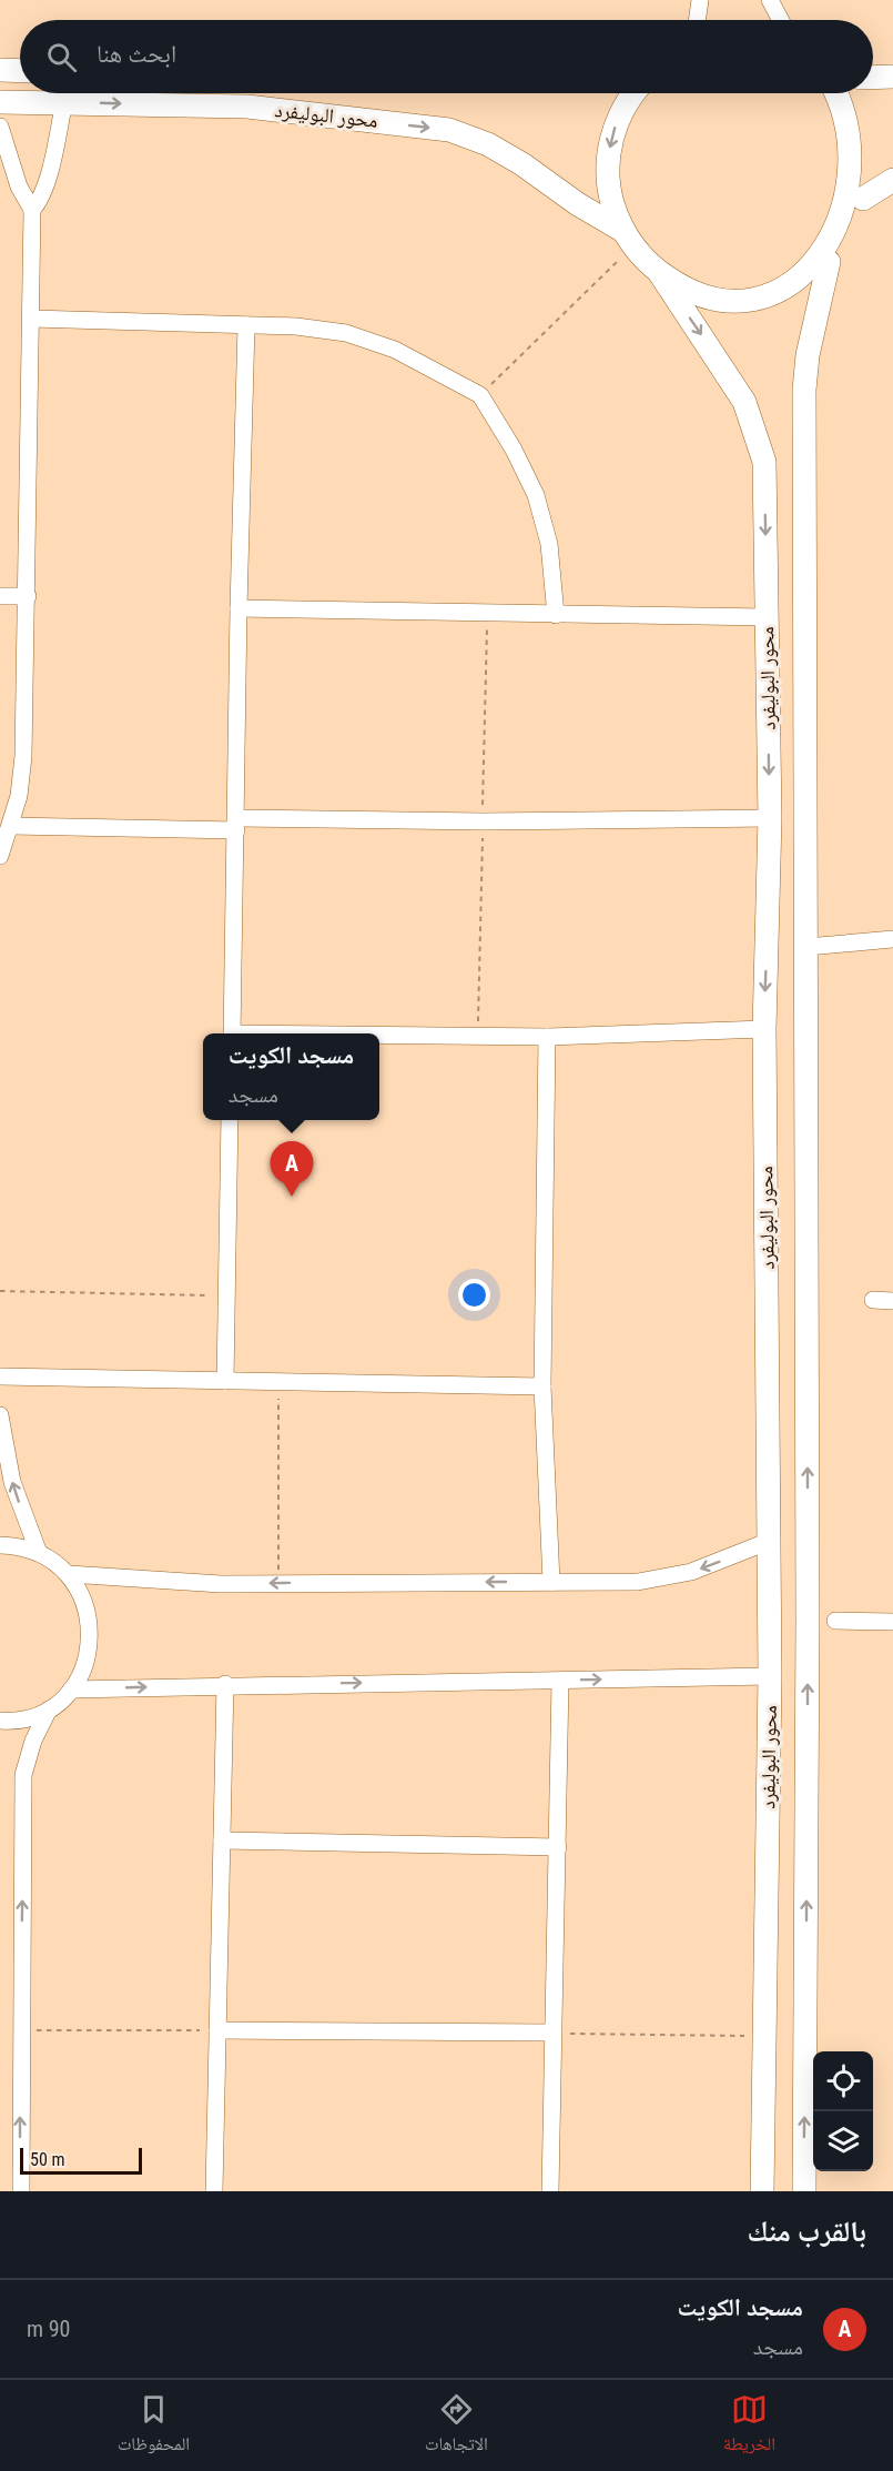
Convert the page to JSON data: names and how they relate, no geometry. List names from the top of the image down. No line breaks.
{"streets":{"street":["محور البوليفرد"]},"scale_bar":"50 m","page":{"search":"ابحث هنا","popup":["مسجد الكويت","مسجد"],"pins":"A","scale":"50 m","heading":"بالقرب منك","list":[{"mark":"A","name":"مسجد الكويت","note":"مسجد","value":"90 m"}],"nav":["الخريطة","الاتجاهات","المحفوظات"]}}
